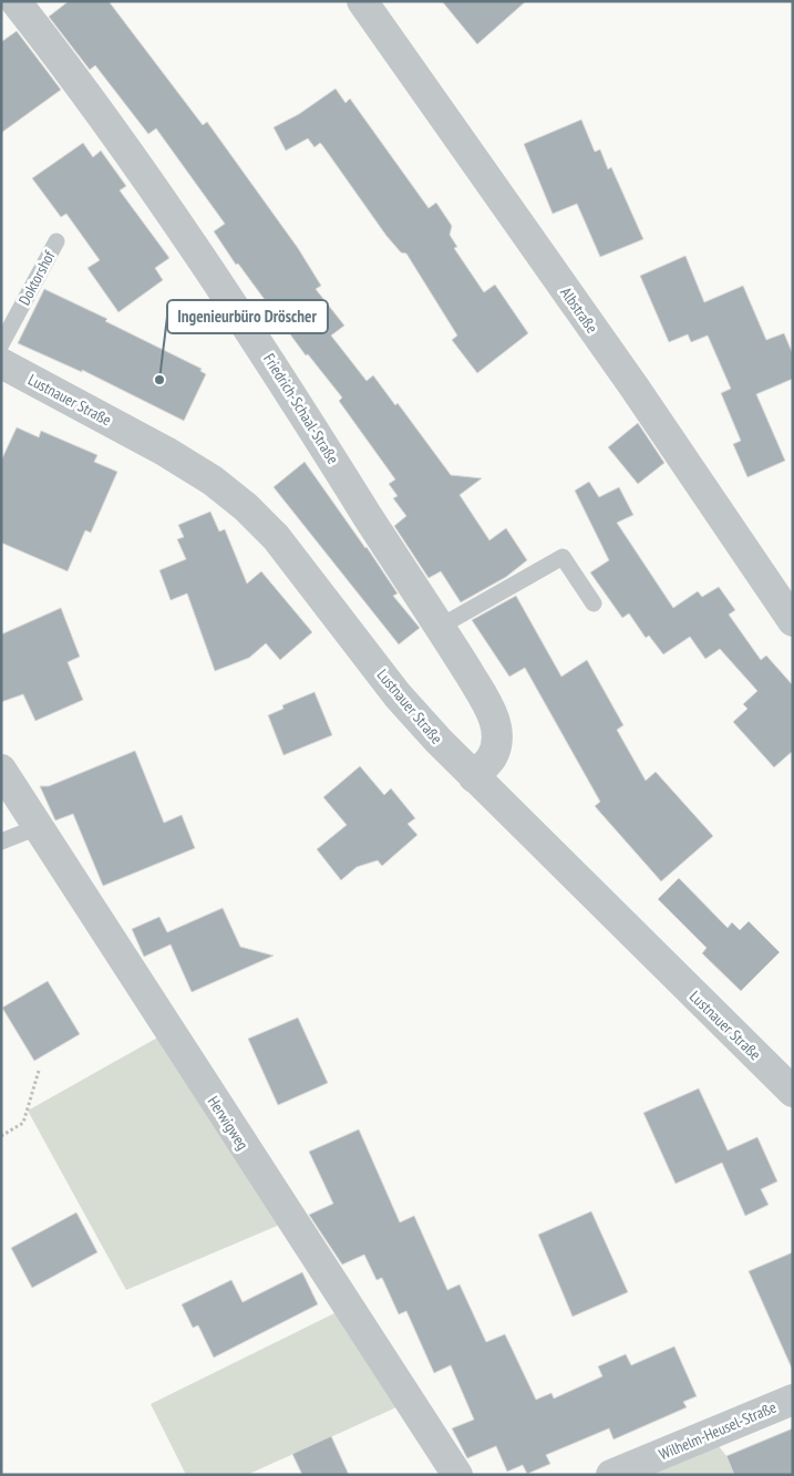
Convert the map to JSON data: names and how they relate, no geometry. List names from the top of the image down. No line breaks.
{"streets":{"street":["Albstraße","Lustnauer Straße","Friedrich-Schaal-Straße","Herwigweg","Wilhelm-Heusel-Straße"],"lane":["Doktorshof"]},"crossings":[["Lustnauer Straße","Friedrich-Schaal-Straße"]],"places":["Ingenieurbüro Dröscher"]}
